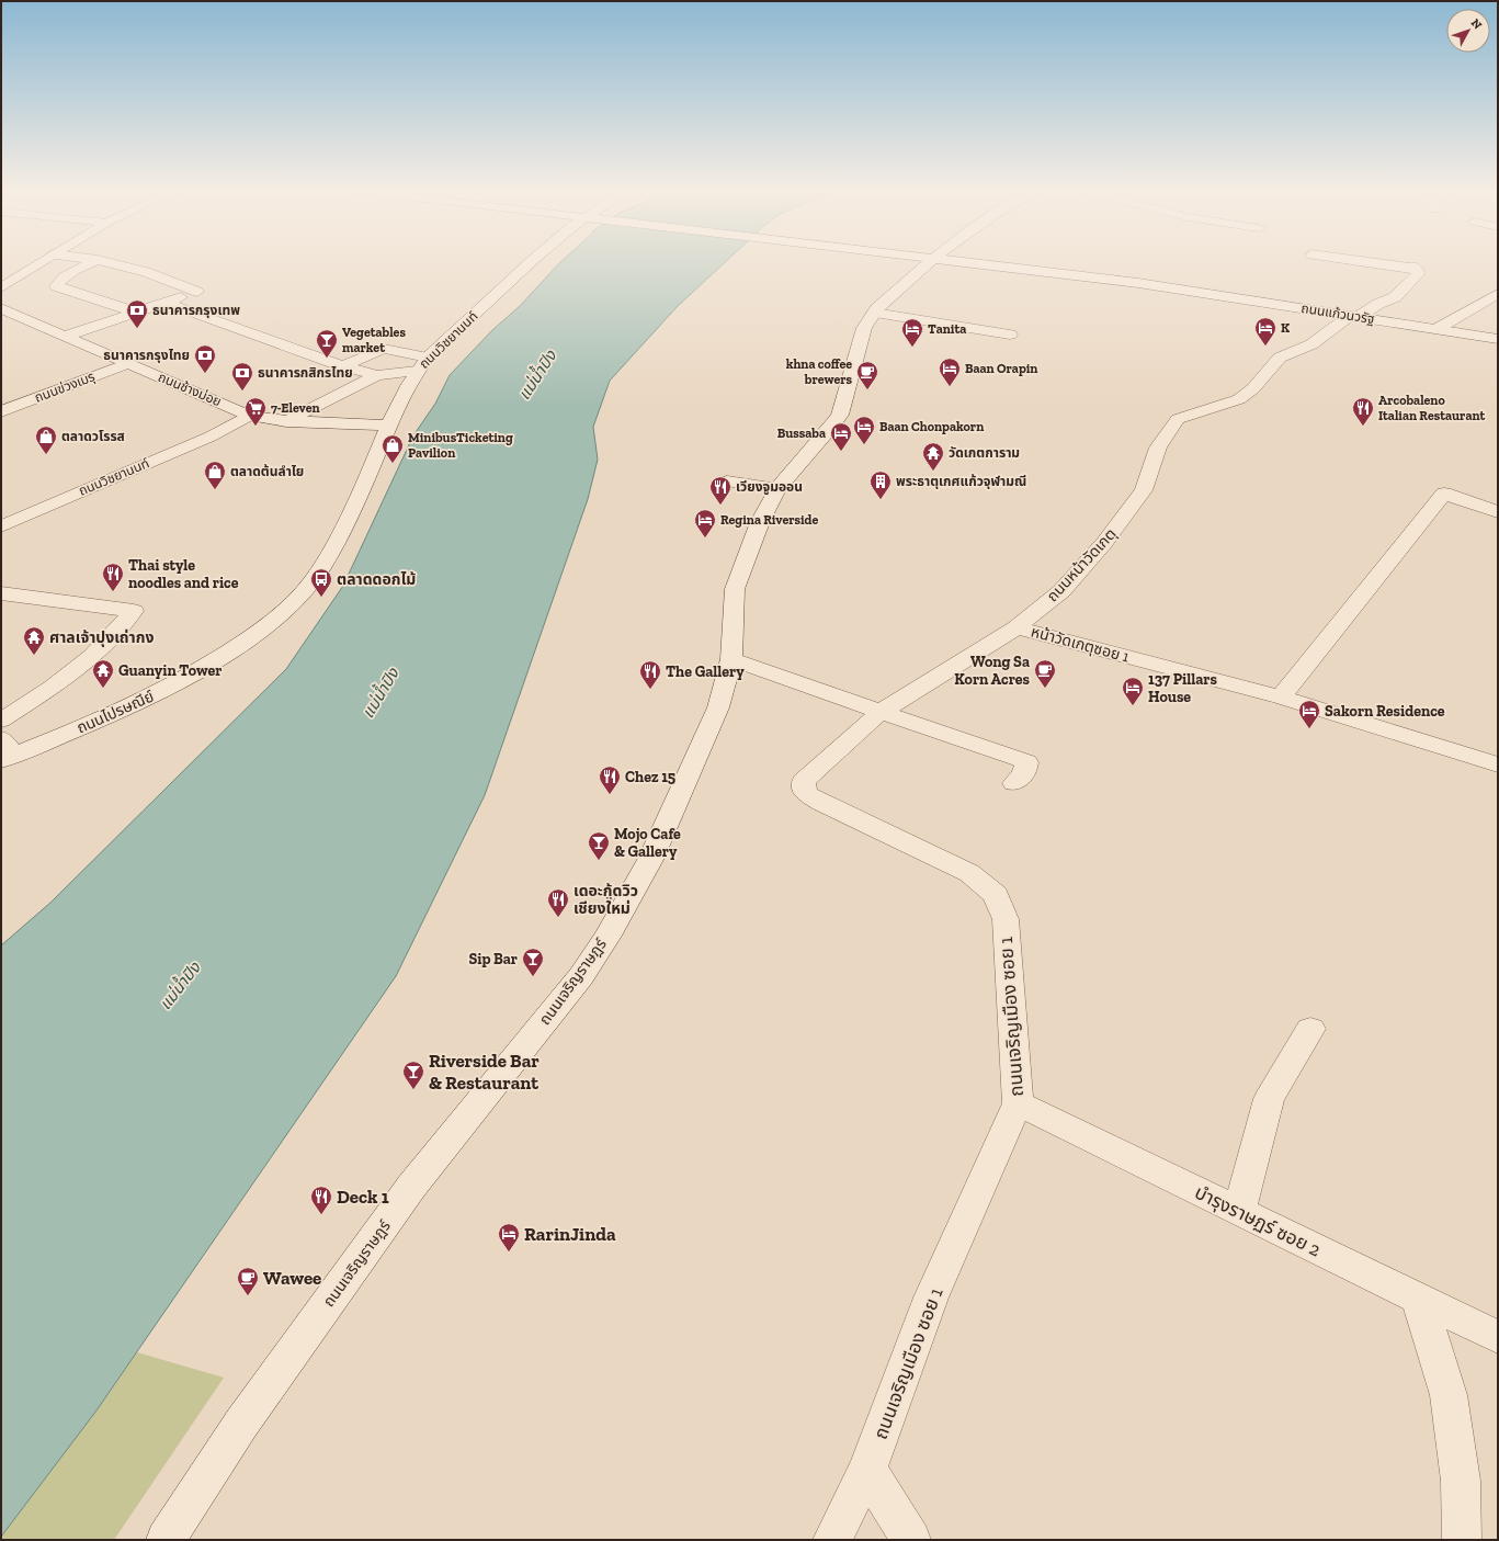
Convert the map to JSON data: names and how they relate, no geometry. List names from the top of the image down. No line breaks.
{"streets":{"street":["ถนนแก้วนวรัฐ","ถนนวิชยานนท์","ถนนข่วงเมรุ","ถนนช้างม่อย","ถนนหน้าวัดเกตุ","หน้าวัดเกตุซอย 1","ถนนไปรษณีย์","ถนนเจริญราษฎร์","ถนนเจริญเมือง ซอย 1","บำรุงราษฏร์ ซอย 2"]},"crossings":[["ถนนแก้วนวรัฐ","ถนนหน้าวัดเกตุ"],["ถนนวิชยานนท์","ถนนช้างม่อย"],["ถนนวิชยานนท์","ถนนไปรษณีย์"],["ถนนข่วงเมรุ","ถนนช้างม่อย"],["ถนนช้างม่อย","ถนนไปรษณีย์"],["ถนนหน้าวัดเกตุ","หน้าวัดเกตุซอย 1"],["ถนนหน้าวัดเกตุ","ถนนเจริญเมือง ซอย 1"],["ถนนเจริญเมือง ซอย 1","บำรุงราษฏร์ ซอย 2"]],"water":["แม่น้ำปิง"],"places":{"bank":["ธนาคารกรุงเทพ","ธนาคารกรุงไทย","ธนาคารกสิกรไทย"],"hotel":["K","Tanita","Baan Orapin","Baan Chonpakorn","Bussaba","Regina Riverside","137 Pillars House","Sakorn Residence","RarinJinda"],"bar":["Vegetables market","Mojo Cafe & Gallery","Sip Bar","Riverside Bar & Restaurant"],"cafe":["khna coffee brewers","Wong Sa Korn Acres","Wawee"],"supermarket":["7-Eleven"],"restaurant":["Arcobaleno Italian Restaurant","เวียงจูมออน","Thai style noodles and rice","The Gallery","Chez 15","เดอะกู้ดวิว เชียงใหม่","Deck 1"],"shop":["ตลาดวโรรส","MinibusTicketing Pavilion","ตลาดต้นลำไย"],"temple":["วัดเกตการาม","ศาลเจ้าปุงเถ่ากง","Guanyin Tower"],"building":["พระธาตุเกศแก้วจุฬามณี"],"bus stop":["ตลาดดอกไม้"]},"north":"top right"}
